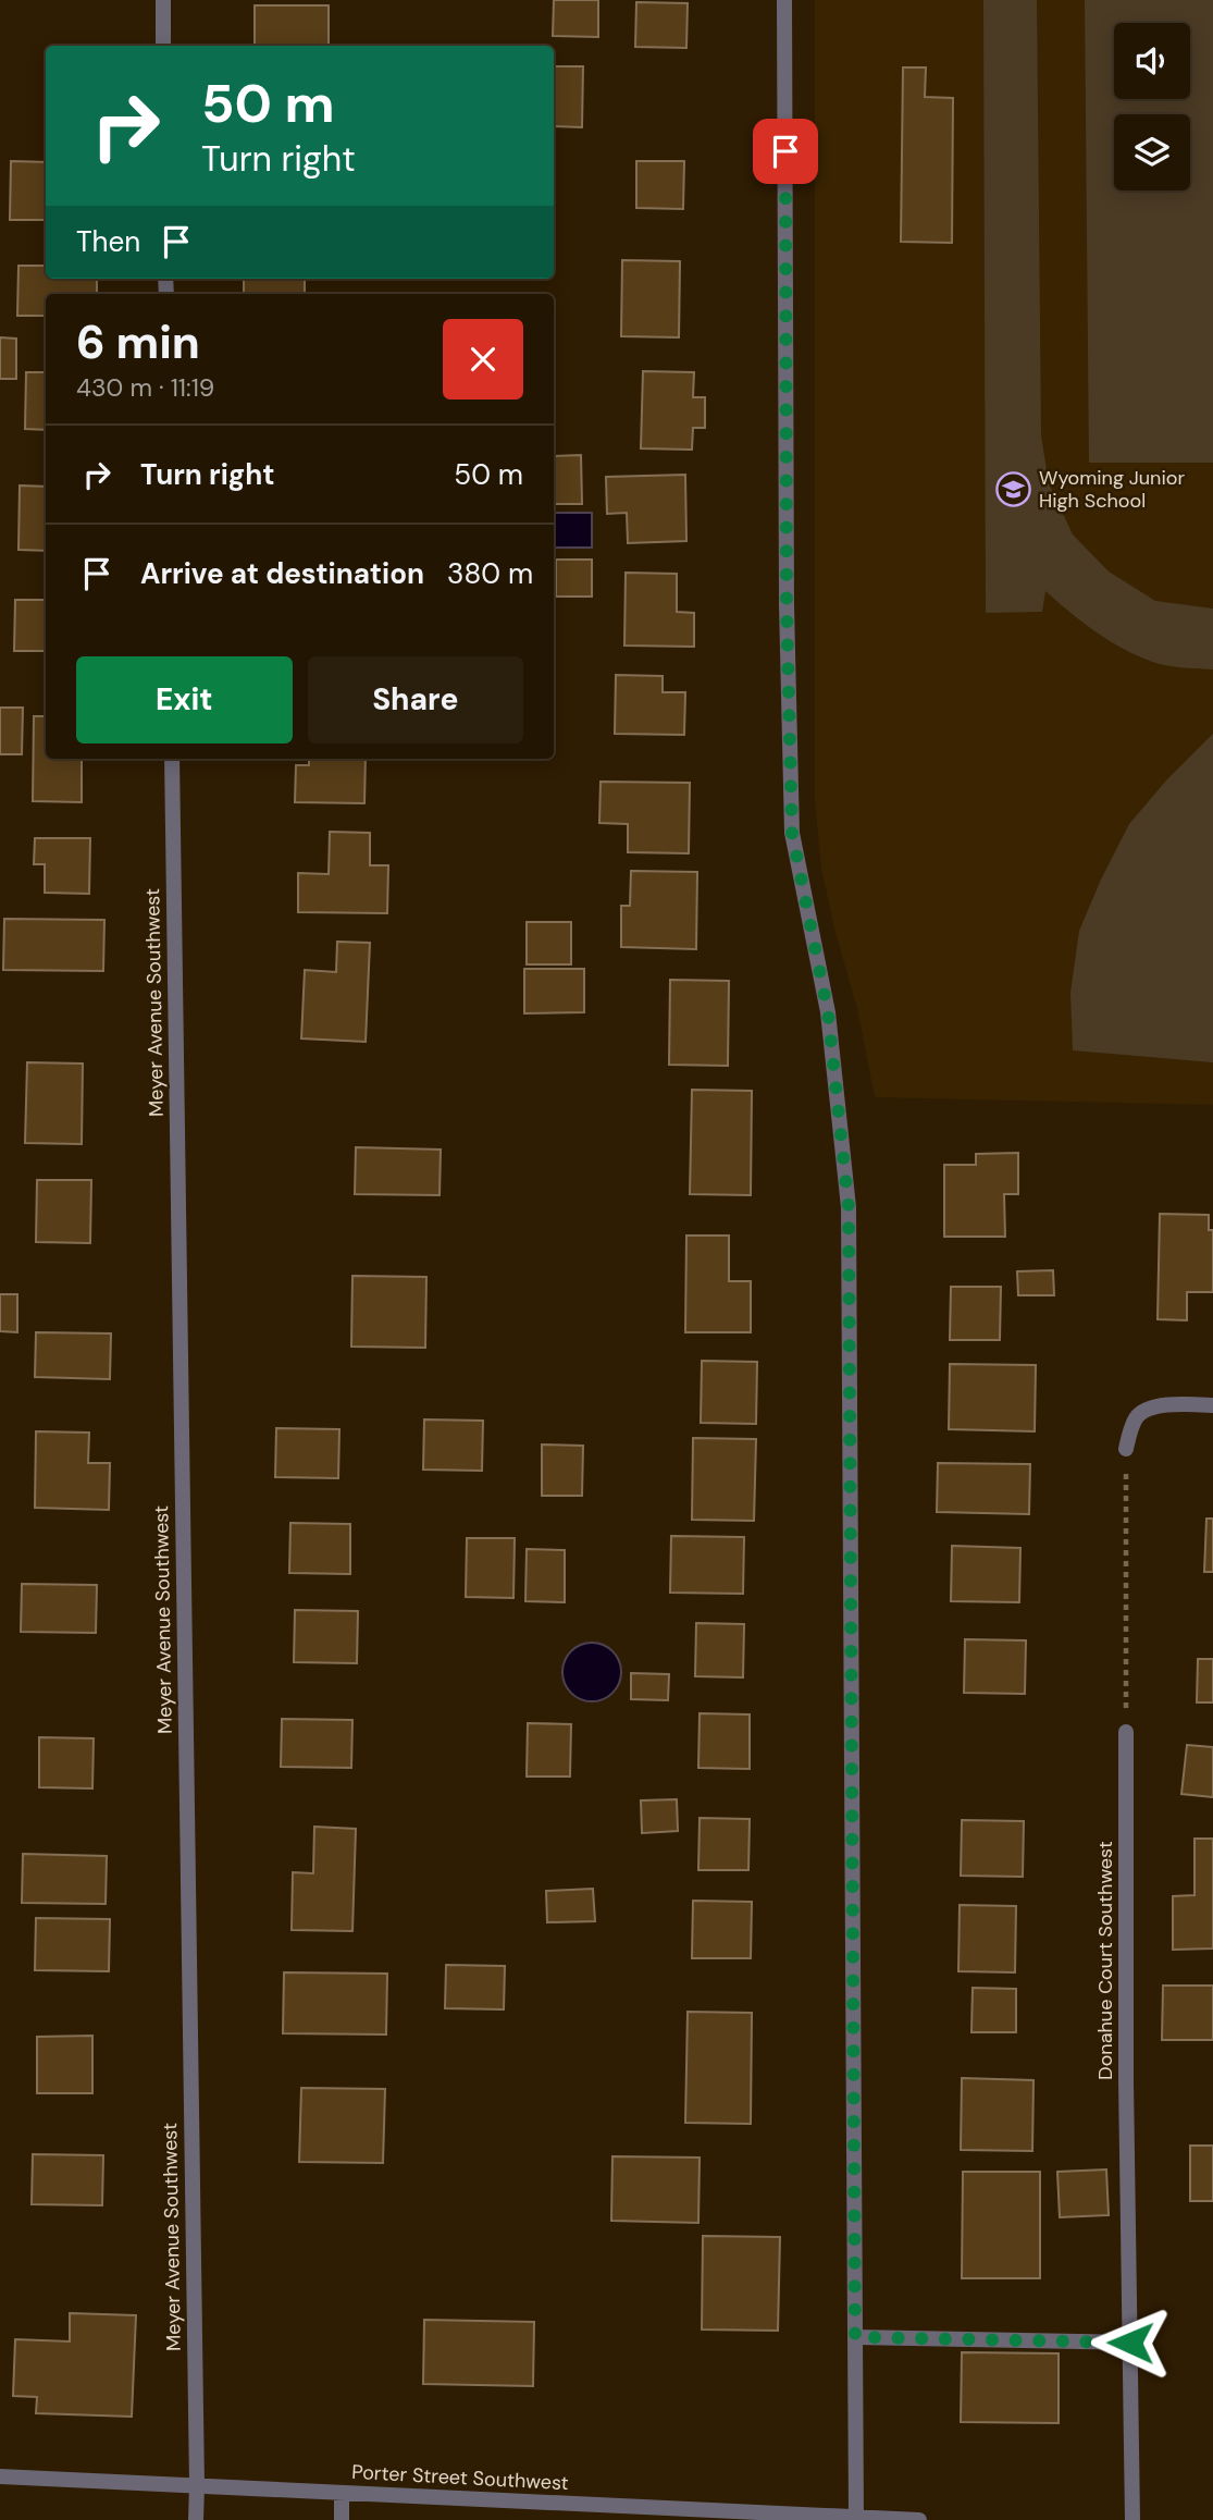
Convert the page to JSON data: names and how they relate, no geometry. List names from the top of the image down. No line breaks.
{"streets":{"street":["Meyer Avenue Southwest","Donahue Court Southwest","Porter Street Southwest"]},"crossings":[["Meyer Avenue Southwest","Porter Street Southwest"]],"places":{"school or university":["Wyoming Junior High School"]},"page":{"turn":["50 m","Turn right"],"then":"Then","heading":["6 min","430 m · 11:19"],"list":[{"name":"Turn right","value":"50 m"},{"name":"Arrive at destination","value":"380 m"}],"buttons":["Exit","Share"]}}
